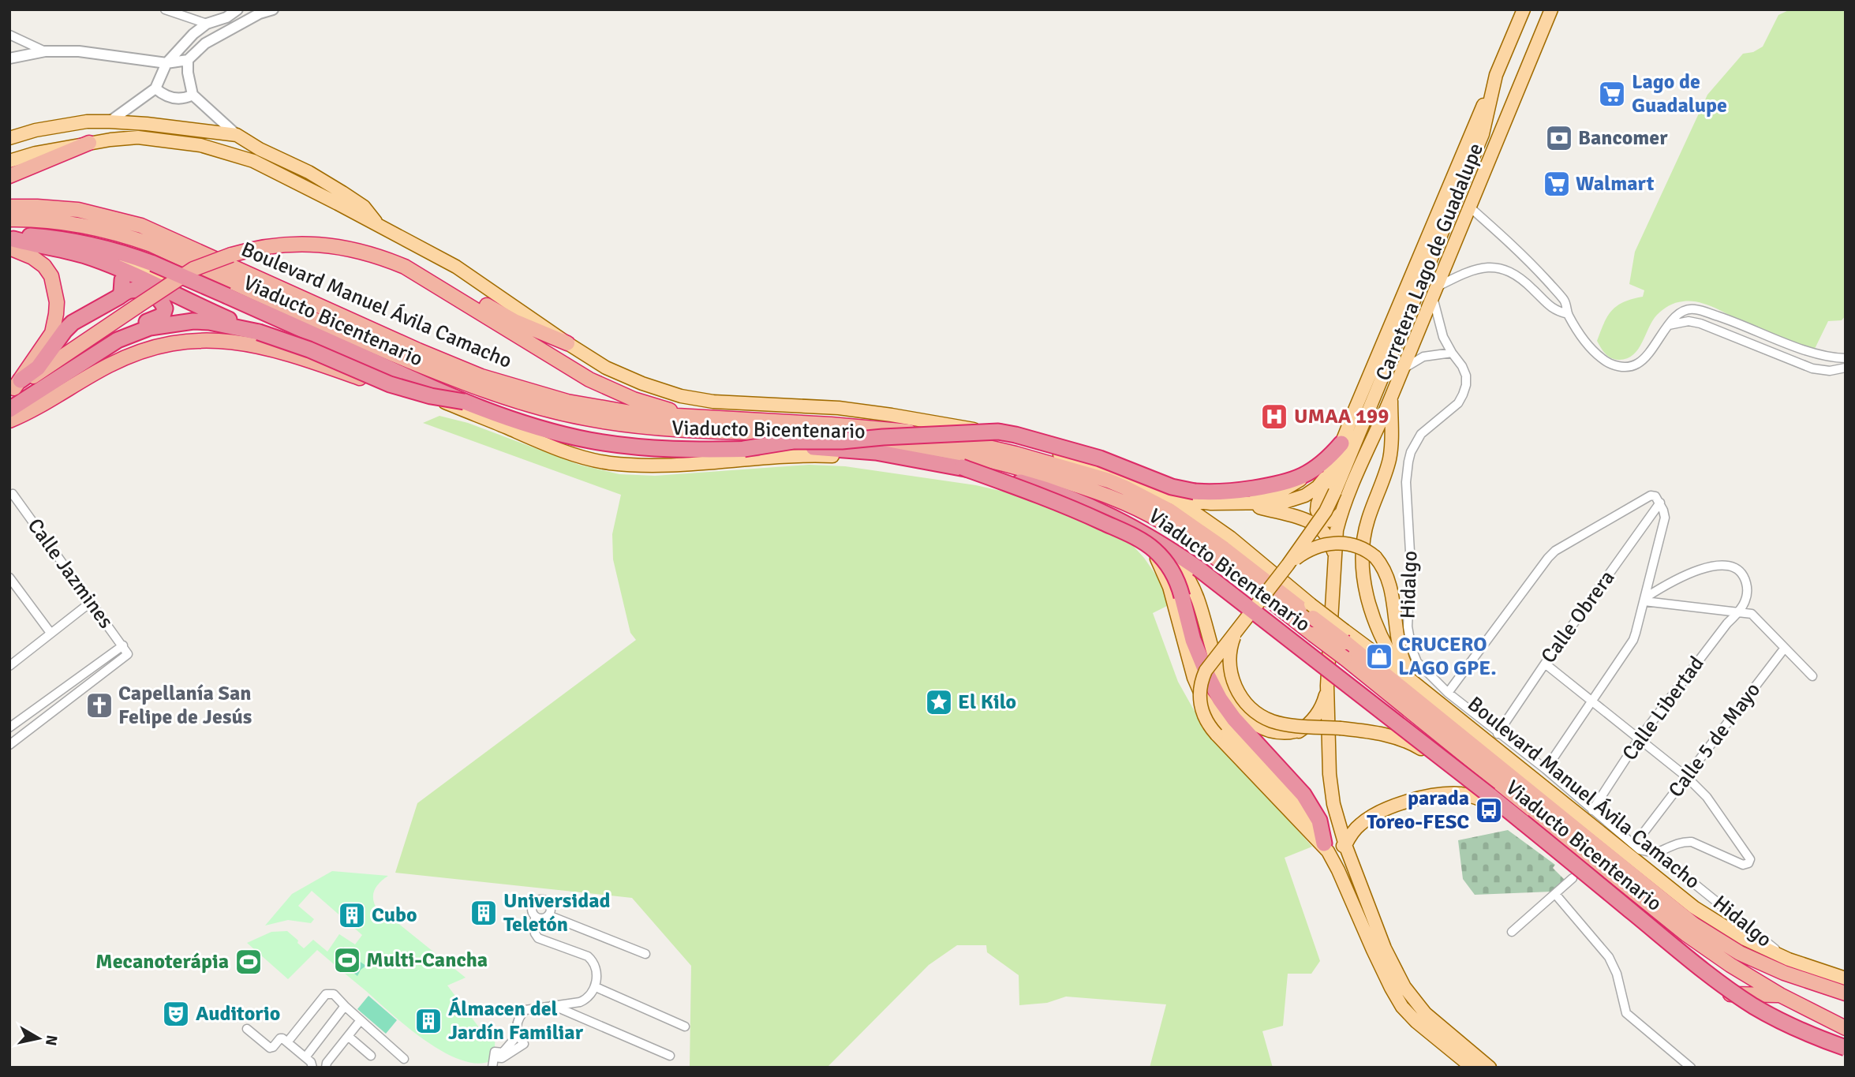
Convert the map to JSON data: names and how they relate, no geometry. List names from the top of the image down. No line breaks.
{"streets":{"highway":["Boulevard Manuel Ávila Camacho","Viaducto Bicentenario"],"main road":["Carretera Lago de Guadalupe"],"street":["Calle Jazmines","Hidalgo","Calle Obrera","Calle Libertad","Calle 5 de Mayo"]},"crossings":[["Carretera Lago de Guadalupe","Hidalgo"],["Boulevard Manuel Ávila Camacho","Hidalgo"],["Hidalgo","Calle Obrera"],["Hidalgo","Calle Libertad"]],"places":{"supermarket":["Lago de Guadalupe","Walmart"],"bank":["Bancomer"],"hospital":["UMAA 199"],"shop":["CRUCERO LAGO GPE."],"place":["El Kilo"],"church":["Capellanía San Felipe de Jesús"],"bus stop":["parada Toreo-FESC"],"building":["Universidad Teletón","Cubo","Álmacen del Jardín Familiar"],"sports":["Multi-Cancha","Mecanoterápia"],"theatre":["Auditorio"]},"north":"right"}
